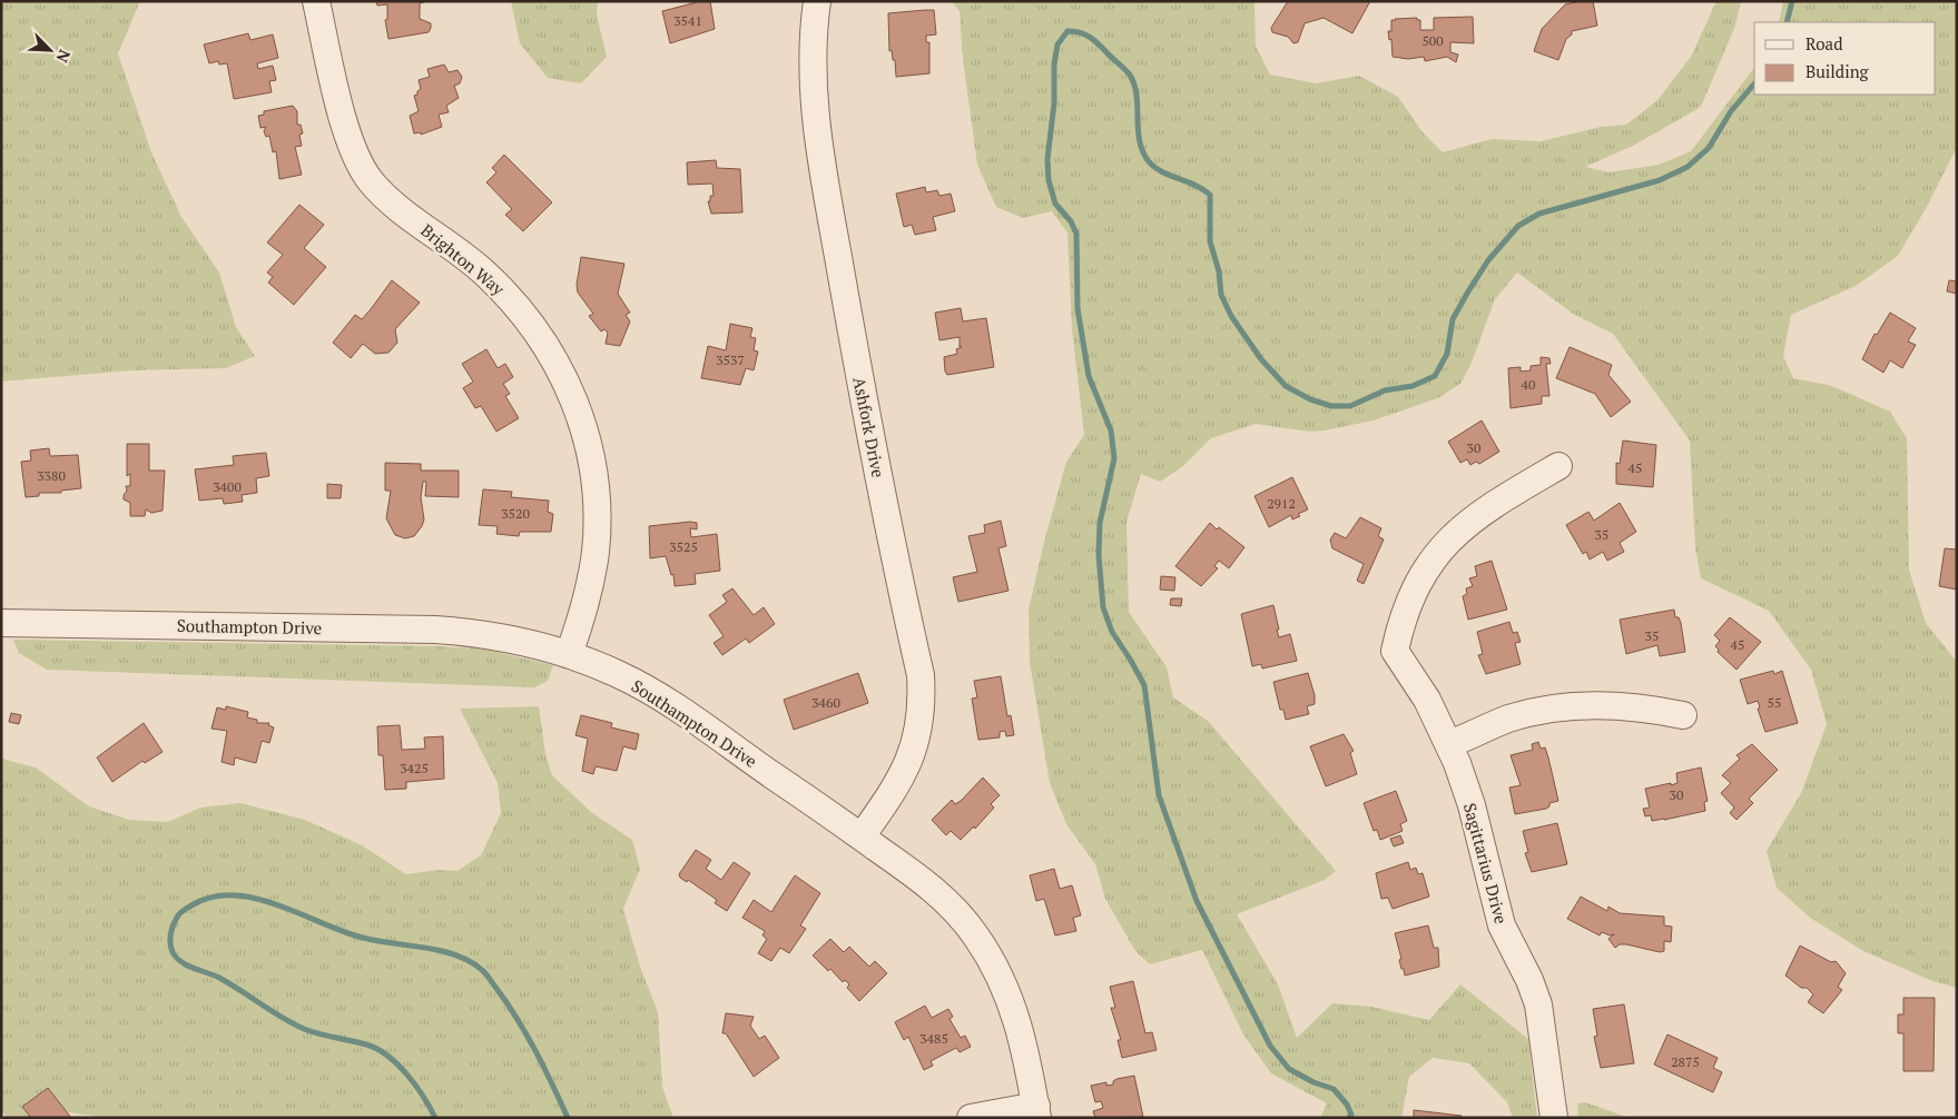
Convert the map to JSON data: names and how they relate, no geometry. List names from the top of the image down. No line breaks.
{"streets":{"street":["Brighton Way","Ashfork Drive","Southampton Drive","Sagittarius Drive"]},"crossings":[["Brighton Way","Southampton Drive"],["Ashfork Drive","Southampton Drive"]],"house_numbers":["3541","500","3537","40","30","45","3380","3400","2912","3520","35","3525","35","45","3460","55","3425","30","3485","2875"],"legend":["Road","Building"],"north":"bottom right"}
